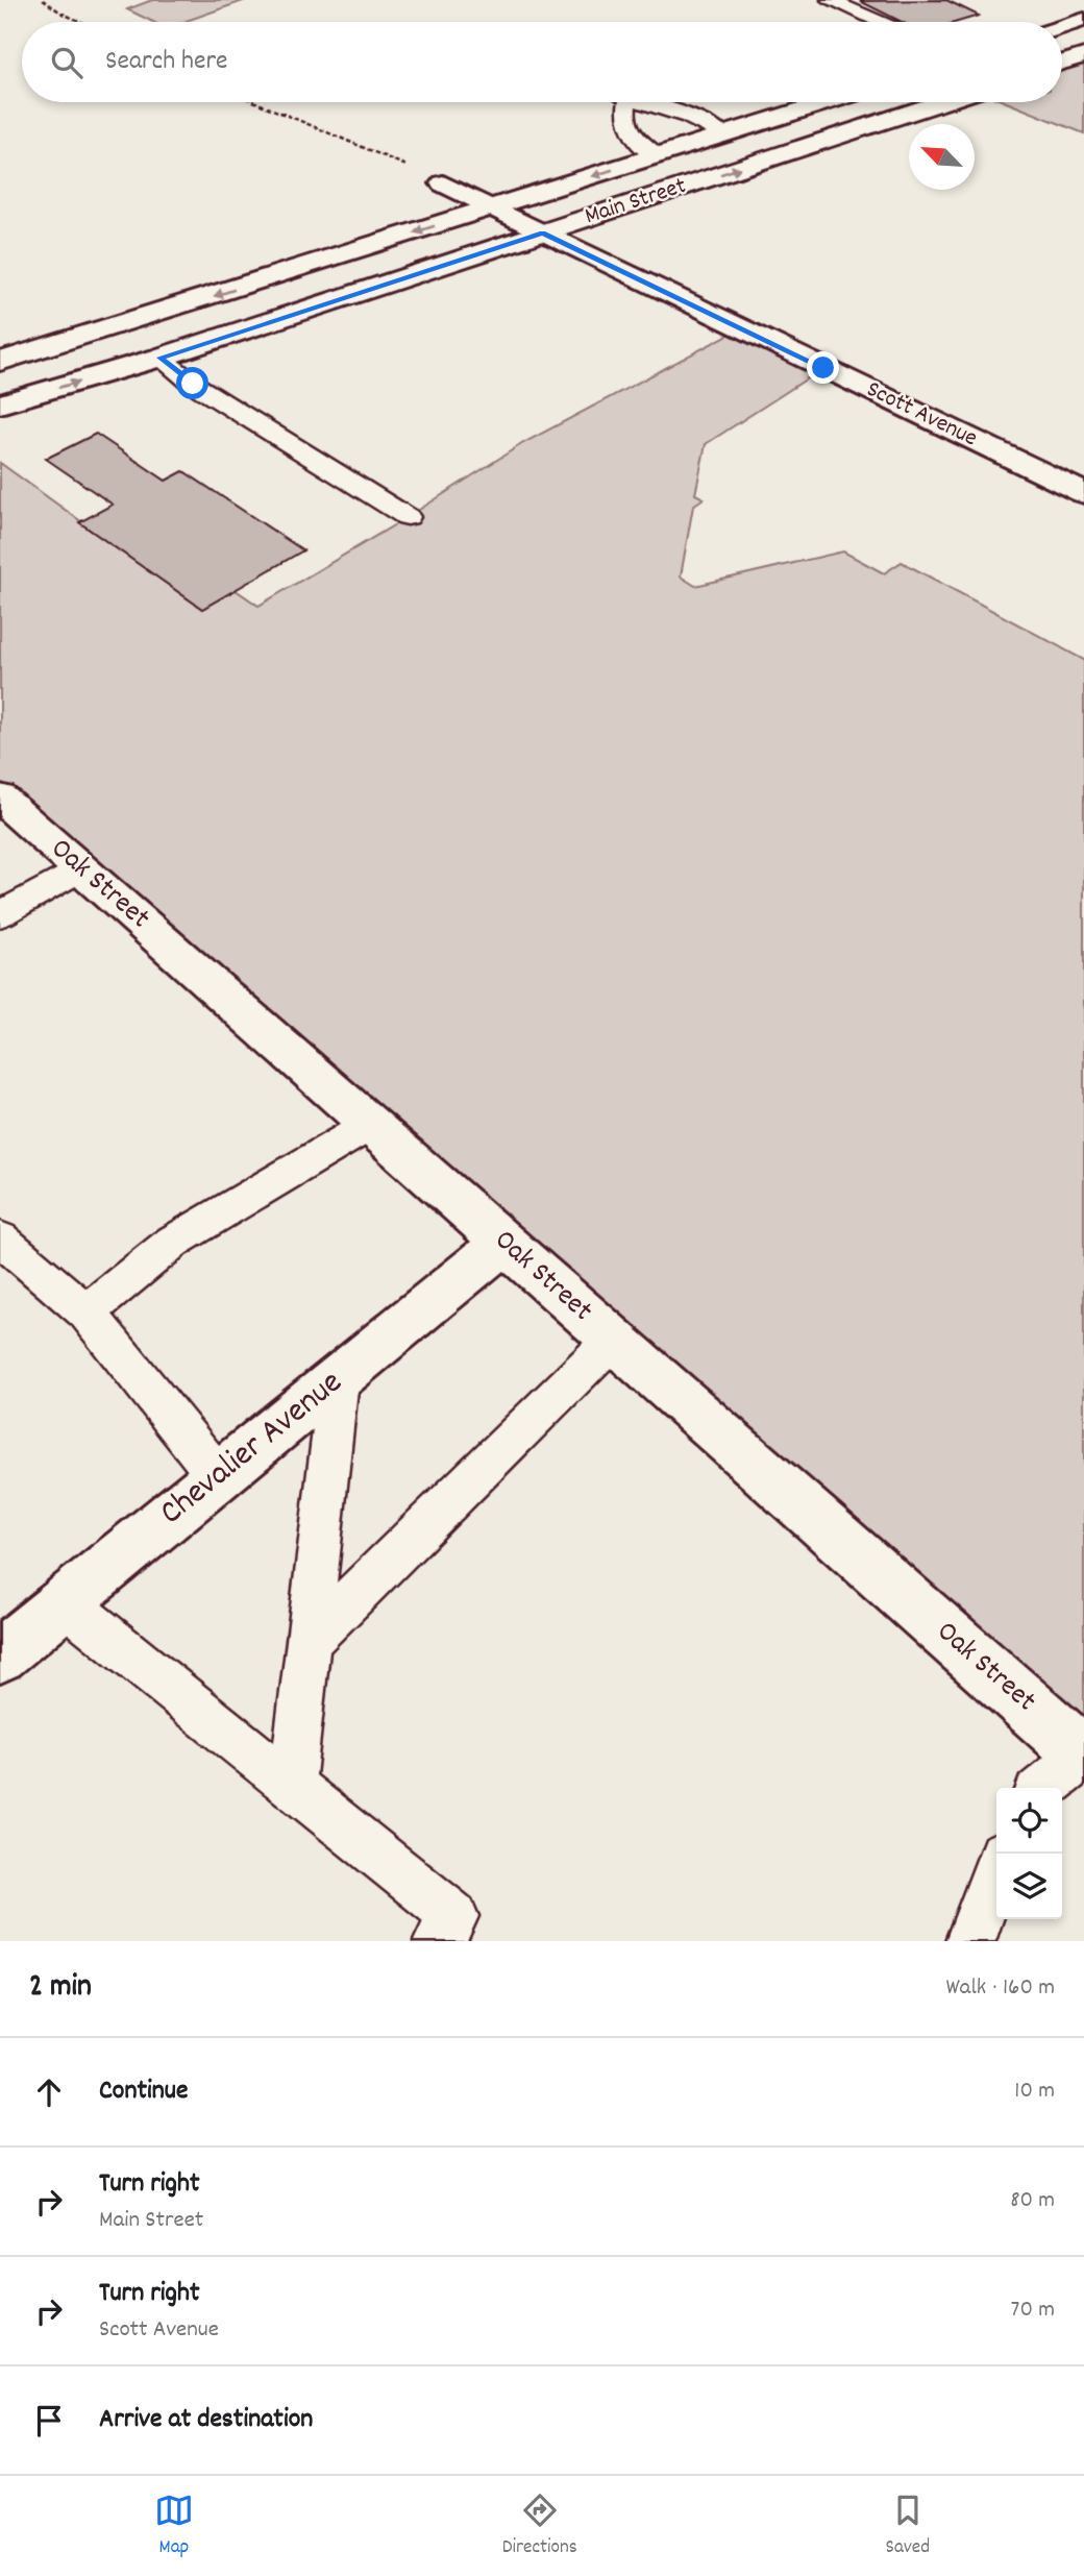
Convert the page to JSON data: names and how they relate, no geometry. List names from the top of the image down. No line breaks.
{"streets":{"main road":["Main Street","Scott Avenue","Oak Street","Chevalier Avenue"]},"crossings":[["Main Street","Scott Avenue"],["Oak Street","Chevalier Avenue"]],"north":"top left","page":{"search":"Search here","heading":["2 min","Walk · 160 m"],"list":[["Continue","10 m"],["Turn right","Main Street","80 m"],["Turn right","Scott Avenue","70 m"],"Arrive at destination"],"nav":["Map","Directions","Saved"]}}
